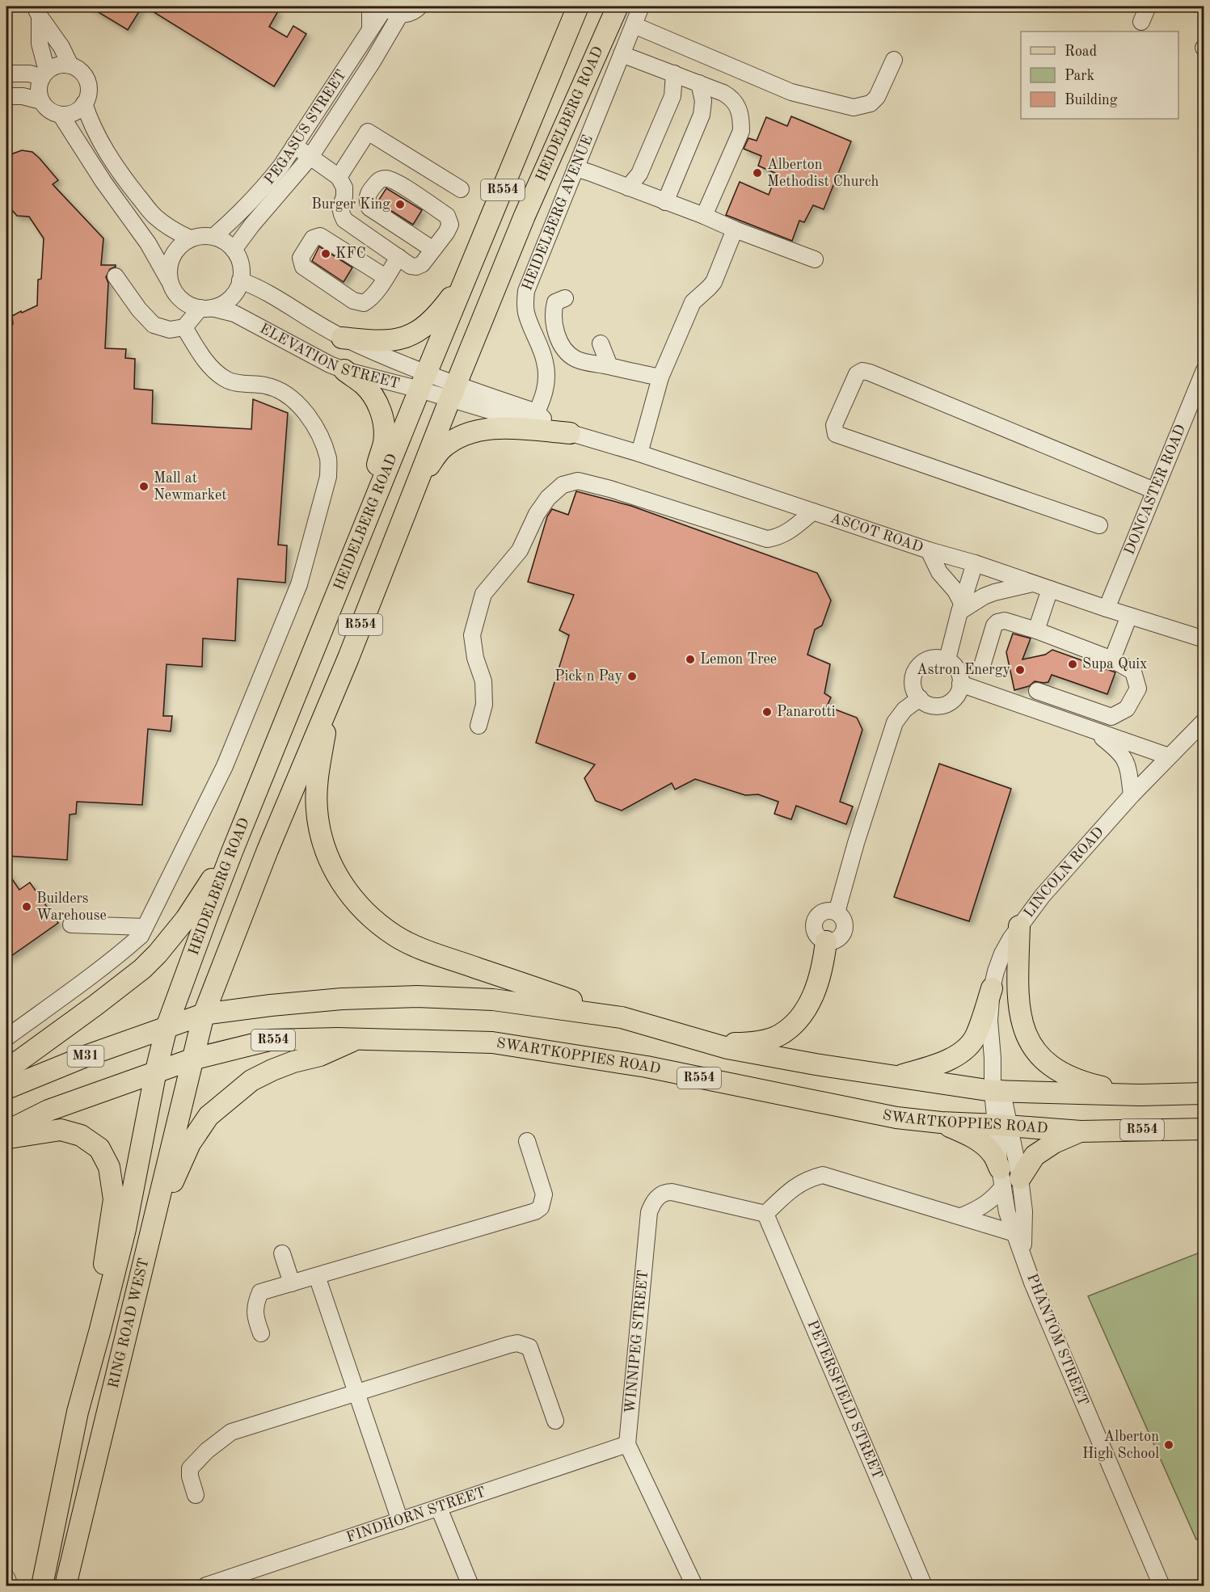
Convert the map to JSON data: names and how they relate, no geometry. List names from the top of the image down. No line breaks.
{"streets":{"main road":["HEIDELBERG ROAD","R554","M31","SWARTKOPPIES ROAD","RING ROAD WEST"],"street":["PEGASUS STREET","HEIDELBERG AVENUE","ELEVATION STREET","DONCASTER ROAD","ASCOT ROAD","LINCOLN ROAD","PHANTOM STREET","WINNIPEG STREET","PETERSFIELD STREET","FINDHORN STREET"]},"crossings":[["HEIDELBERG ROAD","R554"],["HEIDELBERG ROAD","ELEVATION STREET"],["HEIDELBERG ROAD","M31"],["HEIDELBERG ROAD","SWARTKOPPIES ROAD"],["HEIDELBERG ROAD","RING ROAD WEST"],["PEGASUS STREET","ELEVATION STREET"],["R554","LINCOLN ROAD"],["R554","M31"],["R554","PHANTOM STREET"],["HEIDELBERG AVENUE","ASCOT ROAD"],["DONCASTER ROAD","ASCOT ROAD"],["LINCOLN ROAD","PHANTOM STREET"],["SWARTKOPPIES ROAD","RING ROAD WEST"],["SWARTKOPPIES ROAD","PHANTOM STREET"],["WINNIPEG STREET","PETERSFIELD STREET"],["WINNIPEG STREET","FINDHORN STREET"]],"places":["Alberton Methodist Church","Burger King","KFC","Mall at Newmarket","Lemon Tree","Supa Quix","Astron Energy","Pick n Pay","Panarotti","Builders Warehouse","Alberton High School"],"legend":["Road","Park","Building"]}
